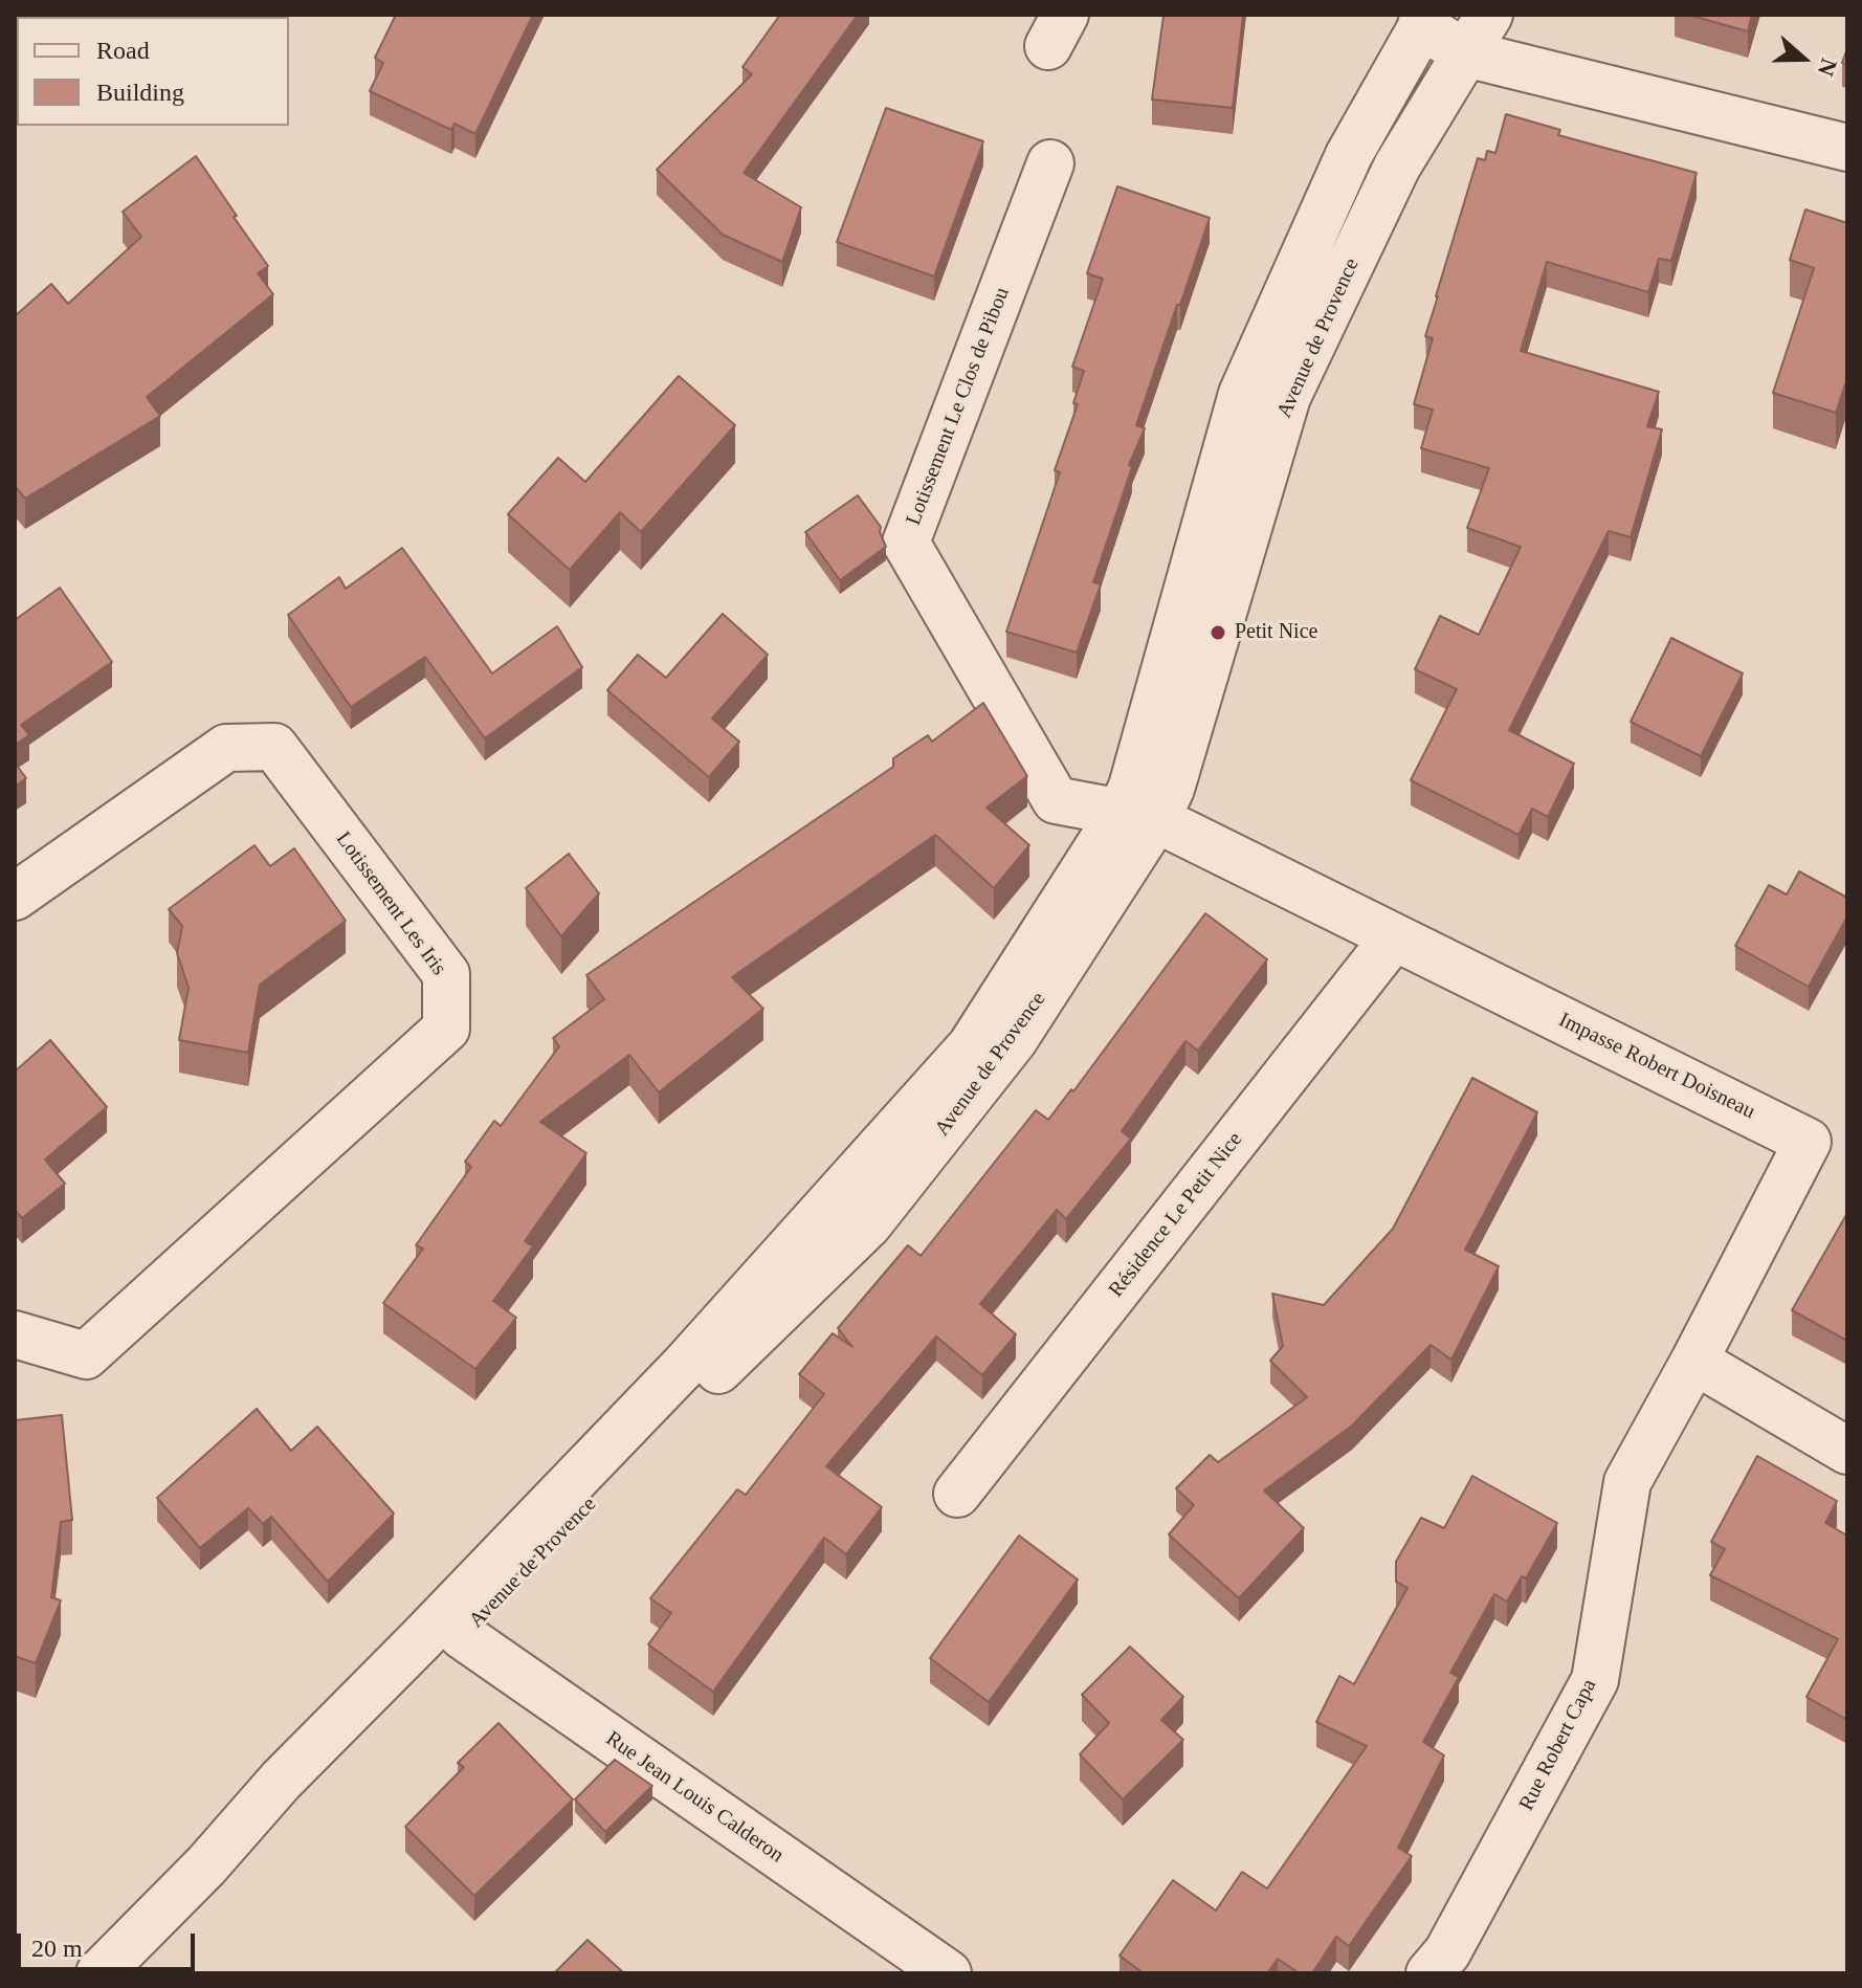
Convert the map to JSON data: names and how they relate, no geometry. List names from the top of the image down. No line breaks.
{"streets":{"street":["Avenue de Provence","Lotissement Le Clos de Pibou","Lotissement Les Iris","Impasse Robert Doisneau","Résidence Le Petit Nice","Rue Robert Capa","Rue Jean Louis Calderon"]},"crossings":[["Avenue de Provence","Lotissement Le Clos de Pibou"],["Avenue de Provence","Impasse Robert Doisneau"],["Avenue de Provence","Rue Jean Louis Calderon"],["Lotissement Le Clos de Pibou","Impasse Robert Doisneau"],["Impasse Robert Doisneau","Résidence Le Petit Nice"],["Impasse Robert Doisneau","Rue Robert Capa"]],"places":["Petit Nice"],"legend":["Road","Building"],"scale_bar":"20 m","north":"right"}
